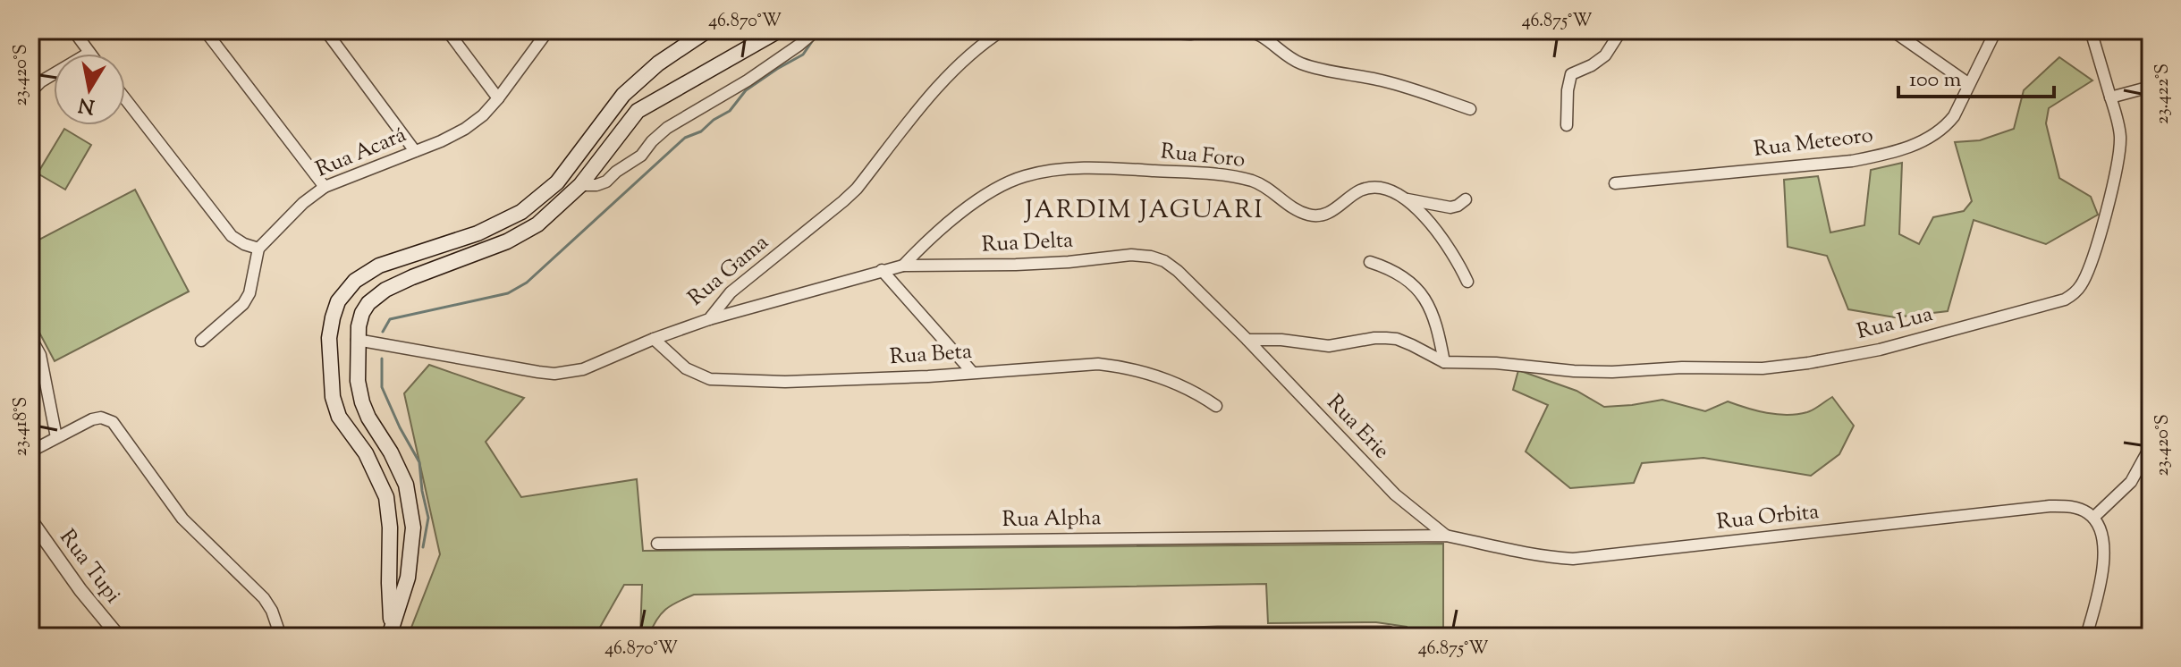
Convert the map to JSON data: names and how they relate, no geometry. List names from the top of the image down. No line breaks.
{"streets":{"street":["Rua Meteoro","Rua Acará","Rua Foro","Rua Delta","Rua Gama","Rua Lua","Rua Beta","Rua Erie","Rua Orbita","Rua Alpha","Rua Tupi"]},"crossings":[["Rua Foro","Rua Delta"],["Rua Delta","Rua Gama"],["Rua Delta","Rua Erie"],["Rua Gama","Rua Beta"],["Rua Erie","Rua Orbita"],["Rua Erie","Rua Alpha"],["Rua Orbita","Rua Alpha"]],"districts":["JARDIM JAGUARI"],"scale_bar":"100 m","north":"bottom","coordinates":["46.870°W","46.875°W","23.420°S","23.422°S","23.418°S"]}
